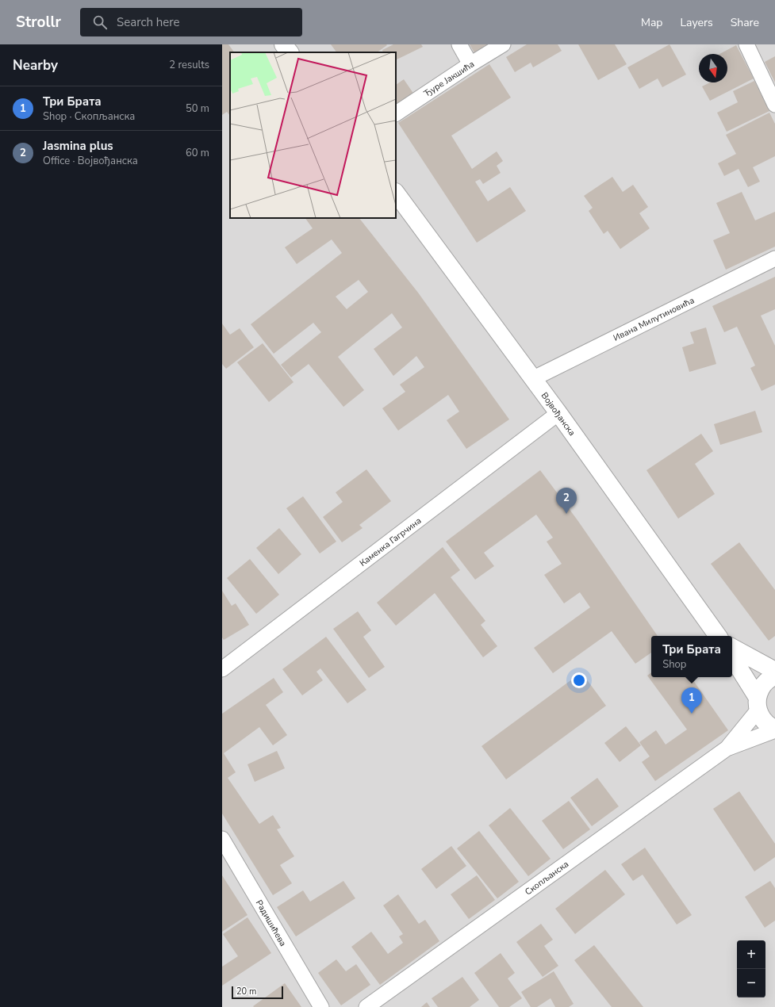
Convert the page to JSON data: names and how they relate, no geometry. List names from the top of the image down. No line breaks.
{"streets":{"street":["Ђуре Јакшића","Ивана Милутиновића","Војвођанска","Каменка Гагрчина","Скопљанска","Радишићева"]},"crossings":[["Ивана Милутиновића","Војвођанска"],["Војвођанска","Каменка Гагрчина"]],"scale_bar":"20 m","north":"bottom","page":{"header":"Strollr","search":"Search here","nav":["Map","Layers","Share"],"heading":["Nearby","2 results"],"list":[{"mark":"1","name":"Три Брата","note":"Shop · Скопљанска","value":"50 m"},{"mark":"2","name":"Jasmina plus","note":"Office · Војвођанска","value":"60 m"}],"pins":["2","1"],"popup":["Три Брата","Shop"],"map_buttons":["+","−"],"scale":"20 m"}}
